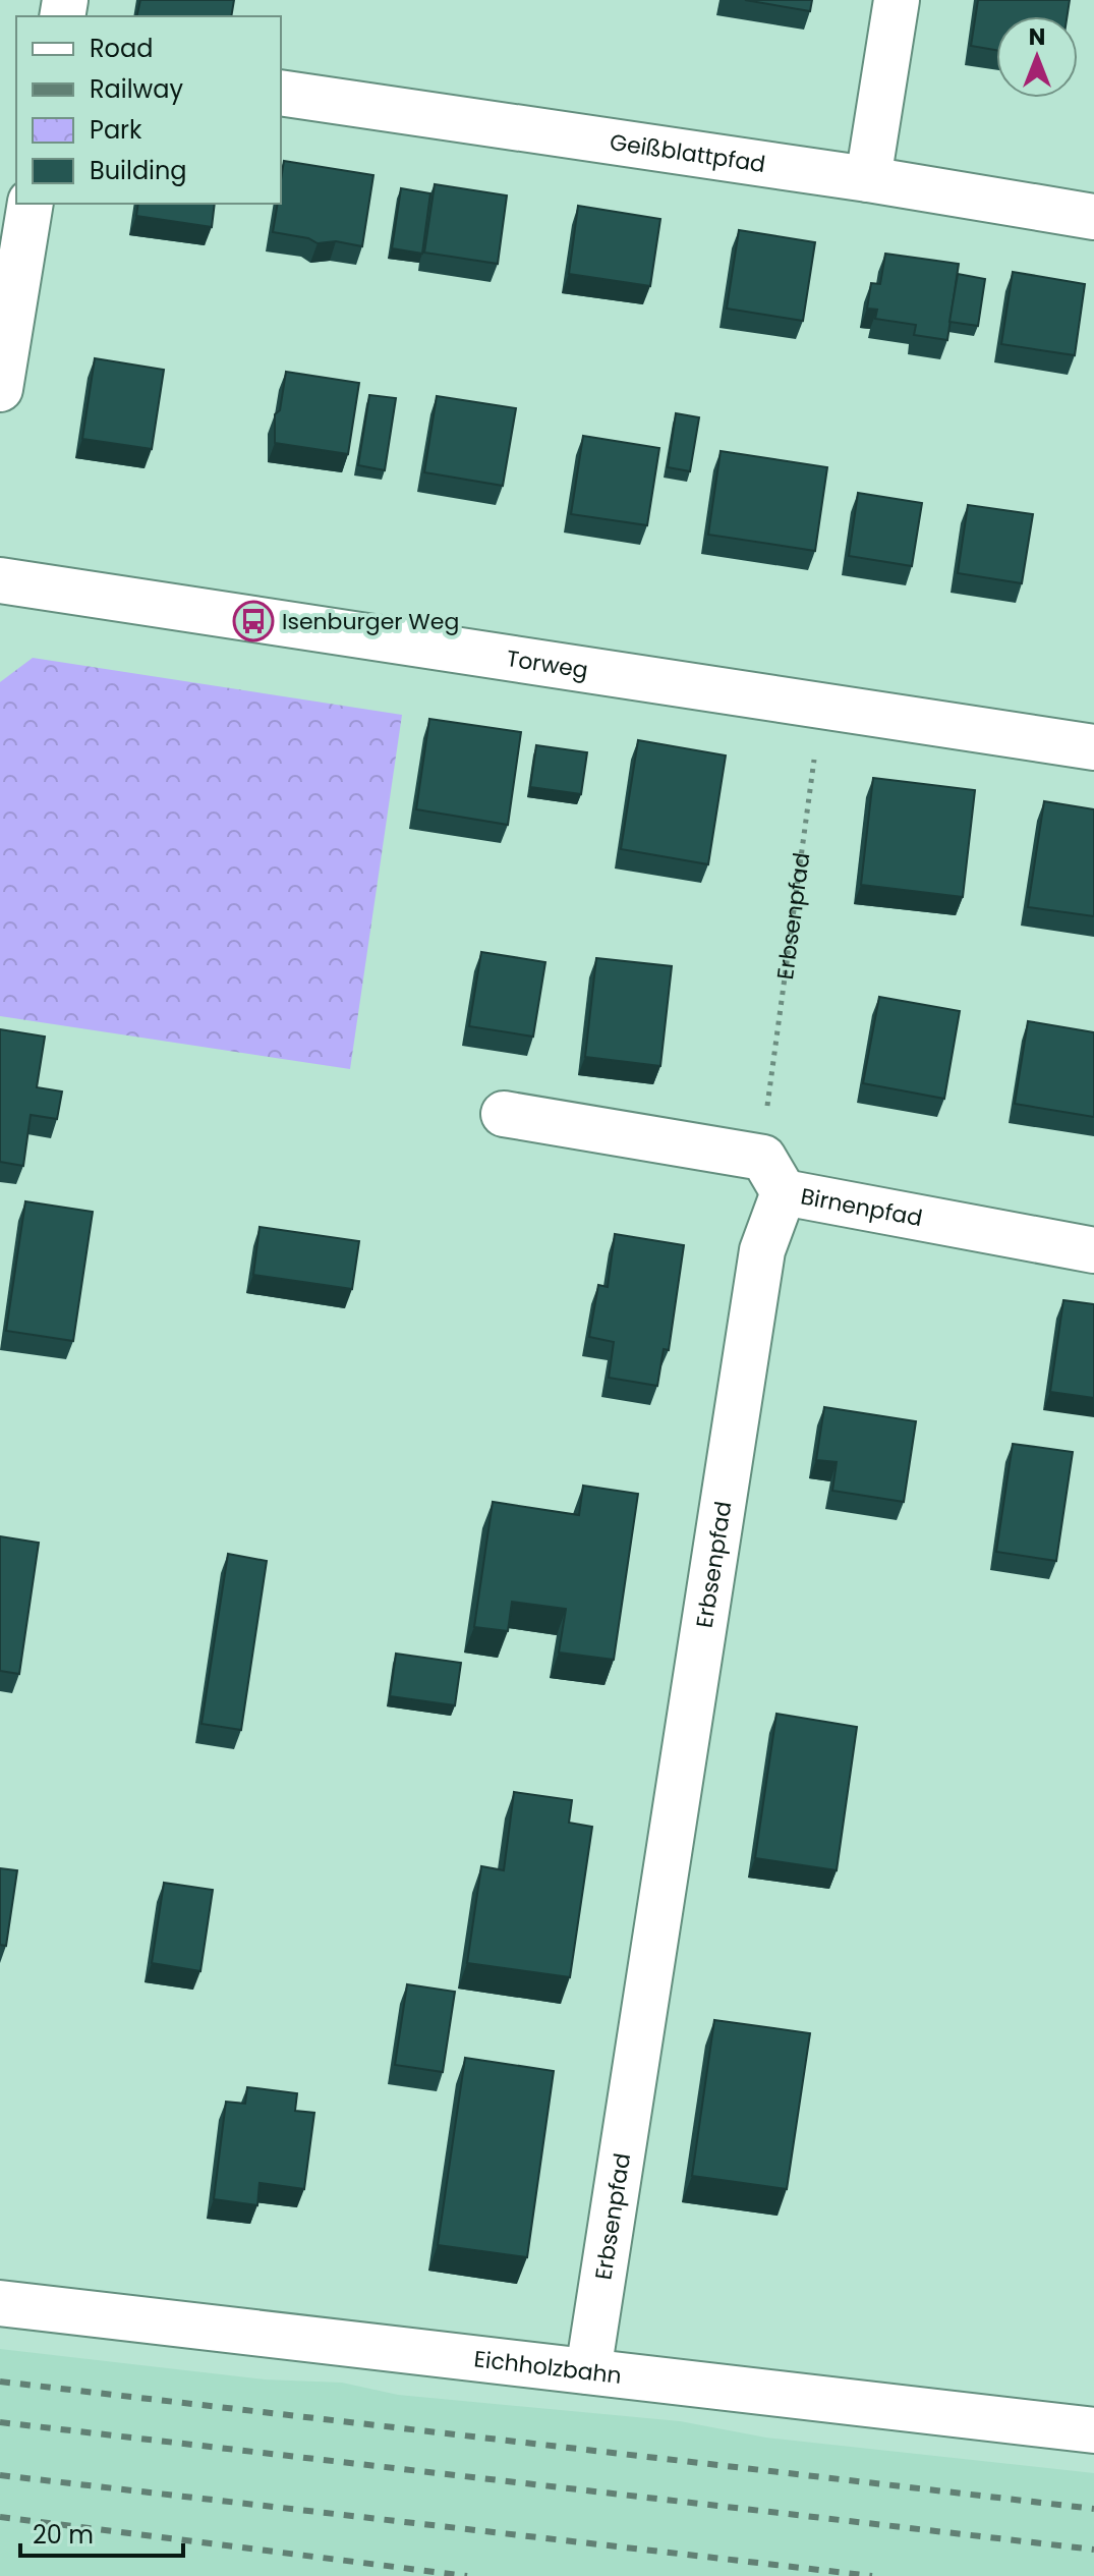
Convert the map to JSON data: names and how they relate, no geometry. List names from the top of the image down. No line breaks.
{"streets":{"street":["Geißblattpfad","Torweg","Erbsenpfad","Birnenpfad","Eichholzbahn"]},"crossings":[["Erbsenpfad","Birnenpfad"],["Erbsenpfad","Eichholzbahn"]],"places":{"bus stop":["Isenburger Weg"]},"legend":["Road","Railway","Park","Building"],"scale_bar":"20 m","north":"top"}
